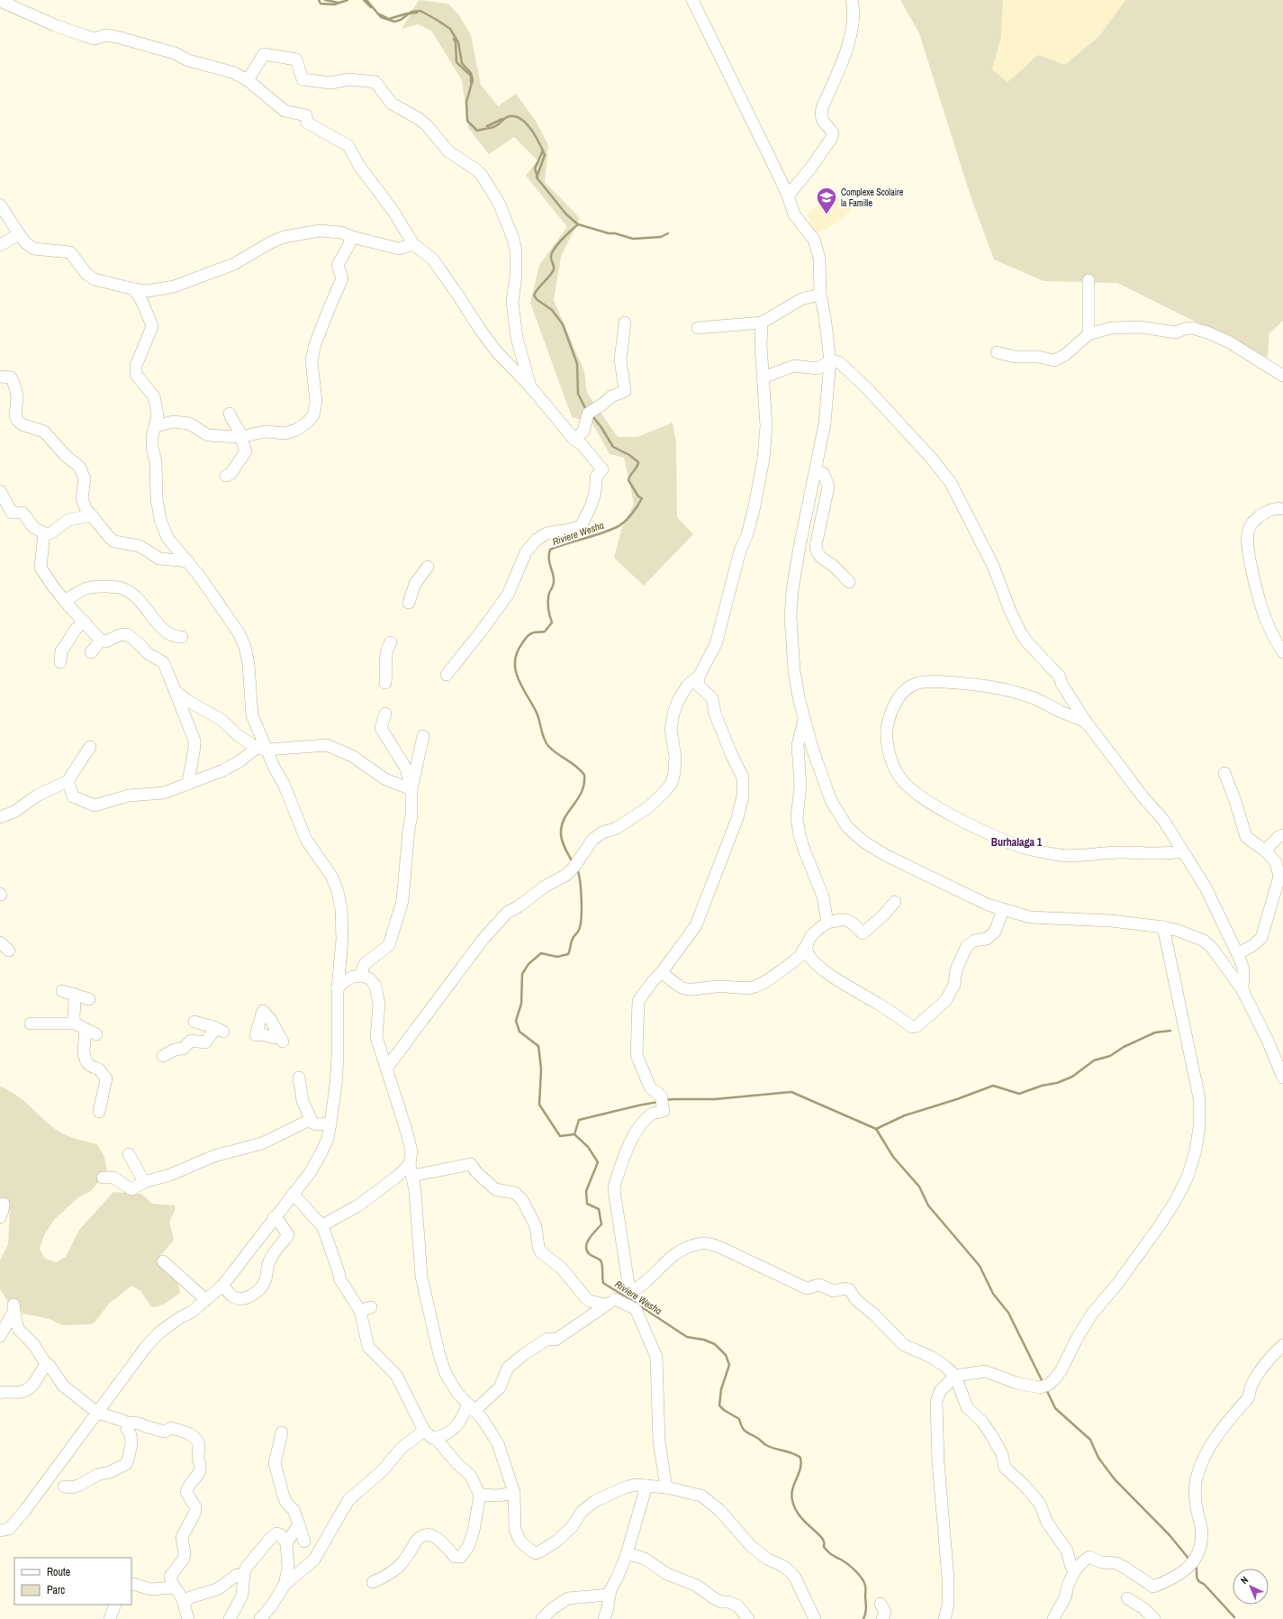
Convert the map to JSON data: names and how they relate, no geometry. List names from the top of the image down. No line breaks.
{"districts":["Burhalaga 1"],"water":["Riviere Wesha"],"places":{"school or university":["Complexe Scolaire la Famille"]},"legend":["Route","Parc"],"north":"top left"}
